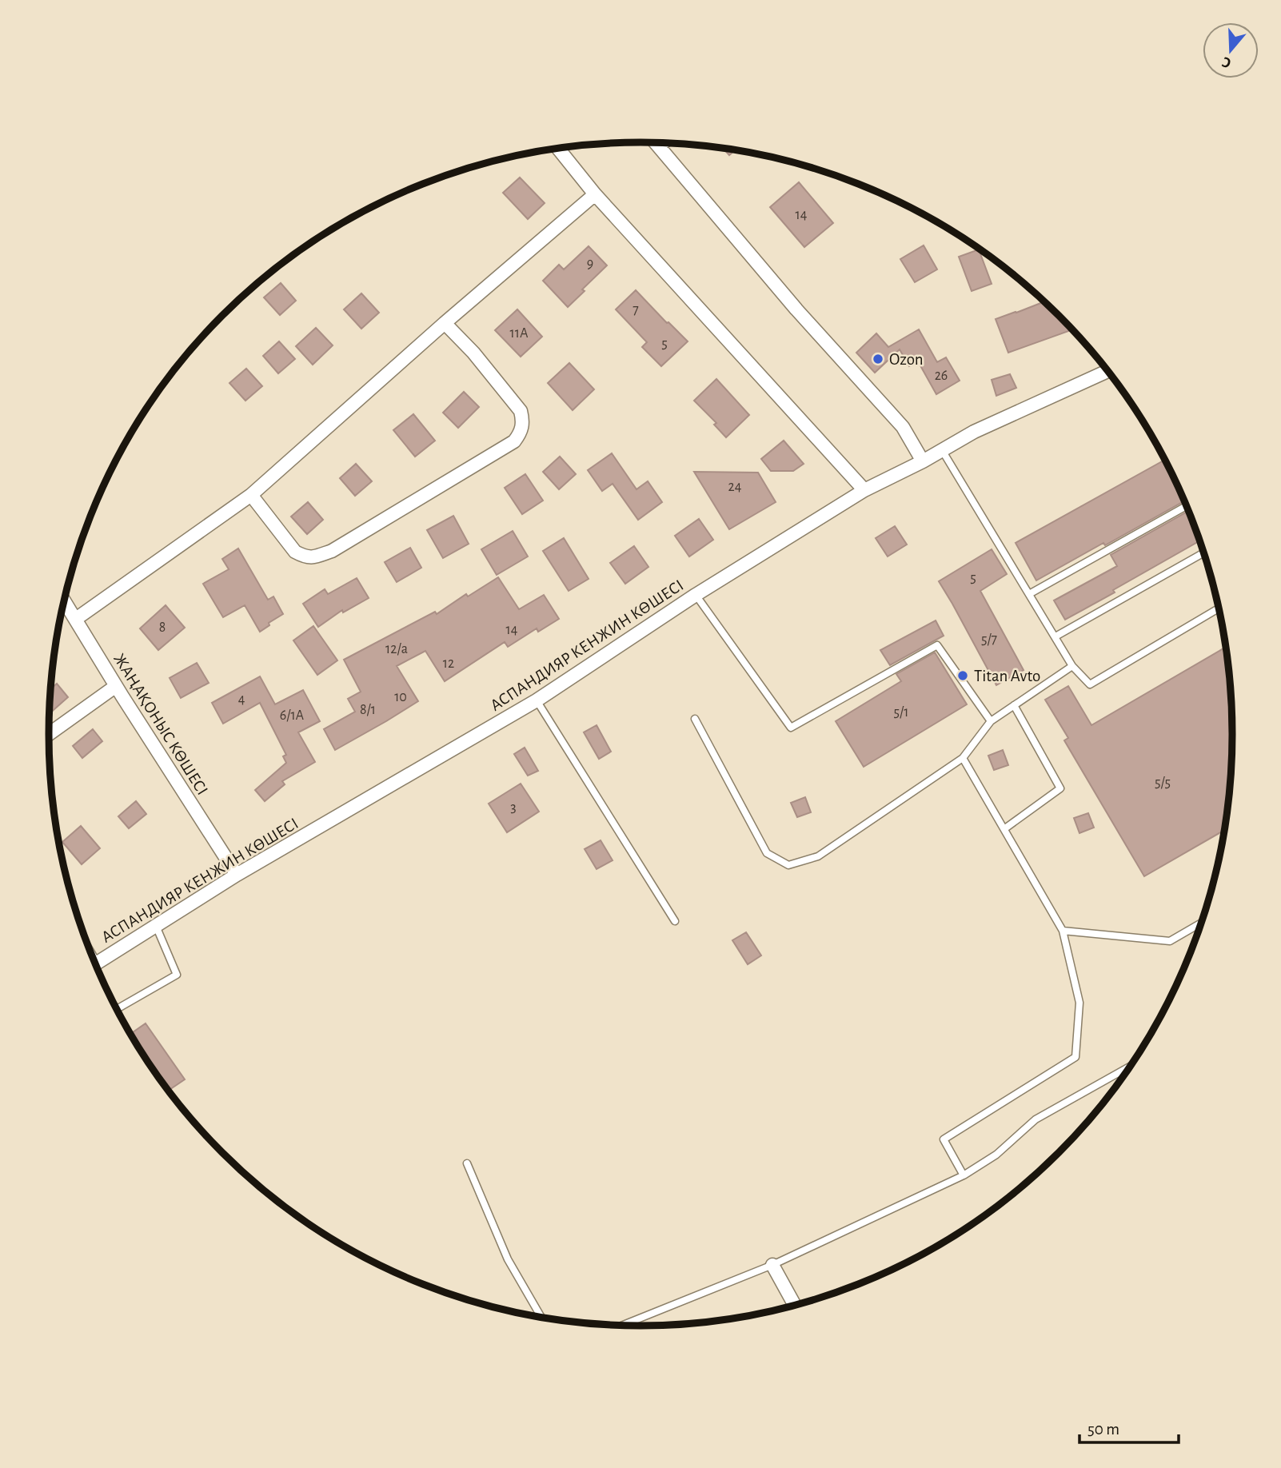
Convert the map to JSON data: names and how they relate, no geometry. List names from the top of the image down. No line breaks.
{"streets":{"street":["АСПАНДИЯР КЕНЖИН КӨШЕСІ","ЖАҢАҚОНЫС КӨШЕСІ"]},"crossings":[["АСПАНДИЯР КЕНЖИН КӨШЕСІ","ЖАҢАҚОНЫС КӨШЕСІ"]],"places":["Ozon","Titan Avto"],"house_numbers":["14","9","7","11А","5","26","24","5","8","14","5/7","12/а","12","10","4","8/1","5/1","6/1А","5/5","3"],"scale_bar":"50 m","north":"bottom"}
